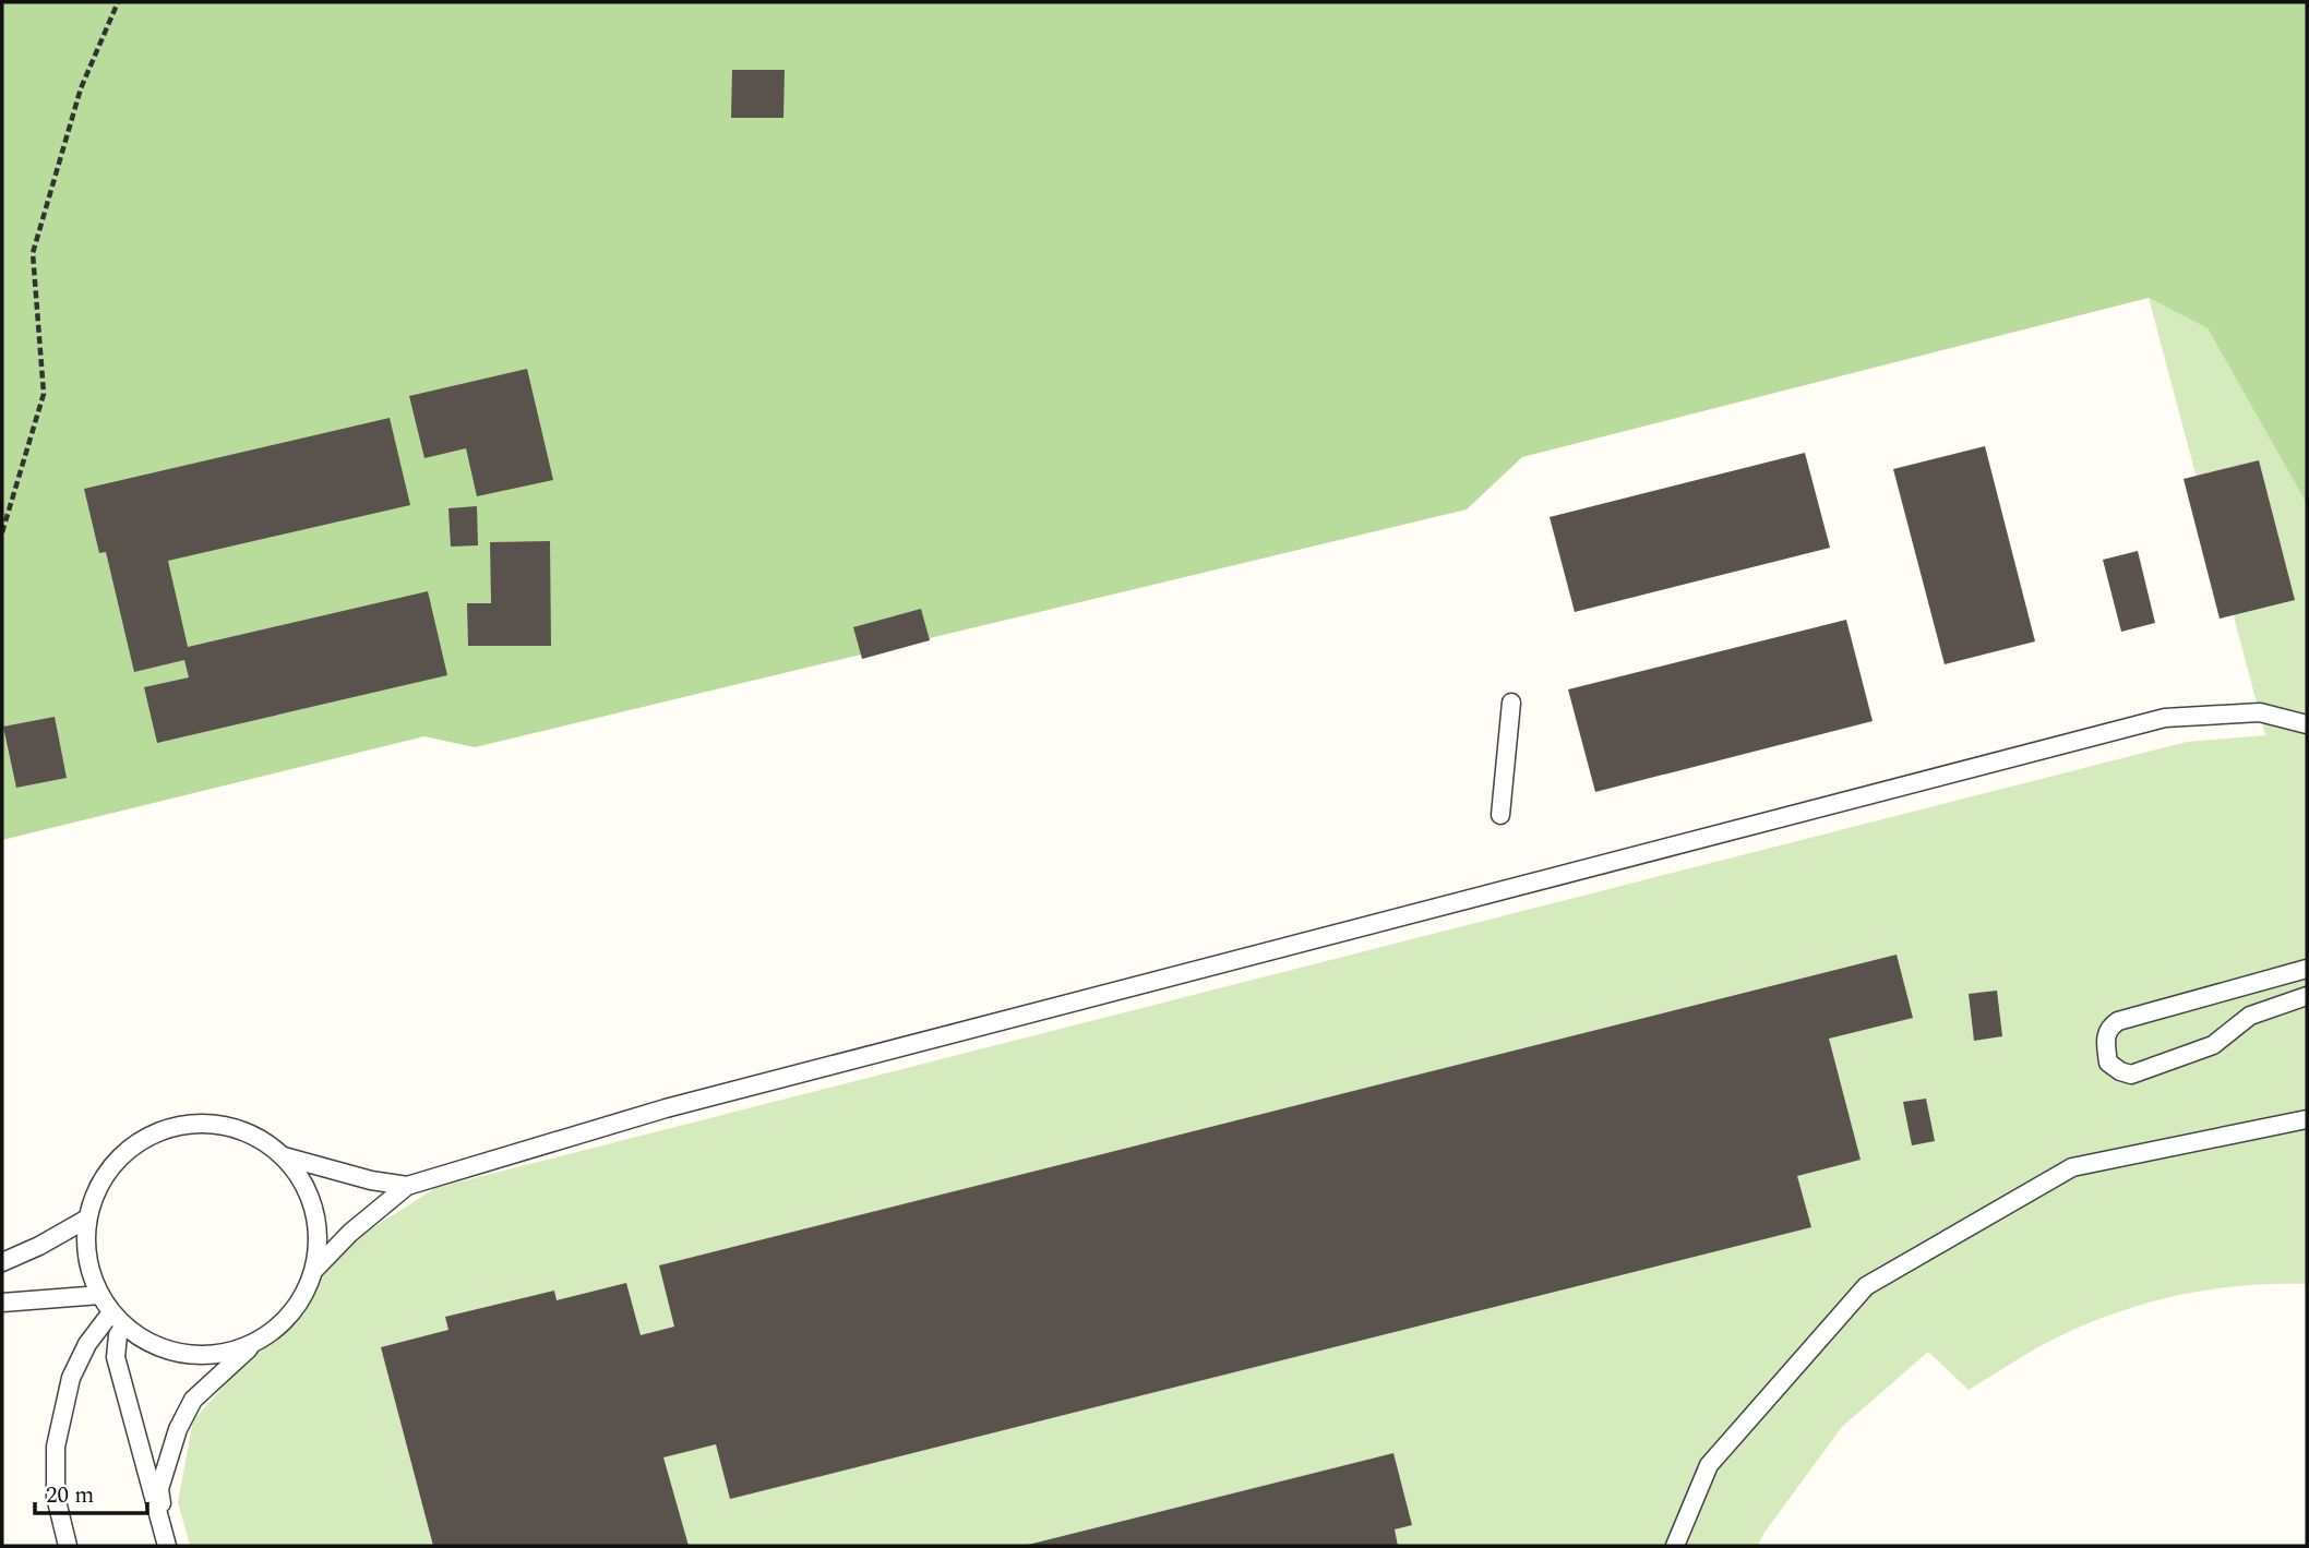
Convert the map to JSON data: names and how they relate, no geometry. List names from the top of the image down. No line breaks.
{"scale_bar":"20 m"}
